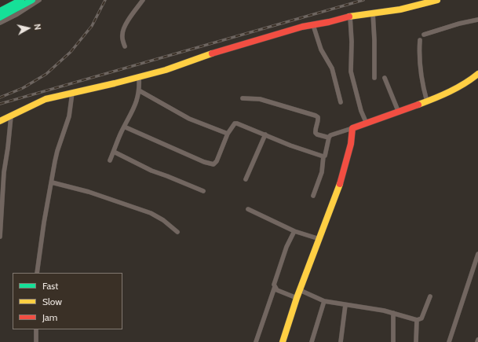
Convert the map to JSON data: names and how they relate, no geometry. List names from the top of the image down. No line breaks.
{"legend":["Fast","Slow","Jam"],"north":"right"}
